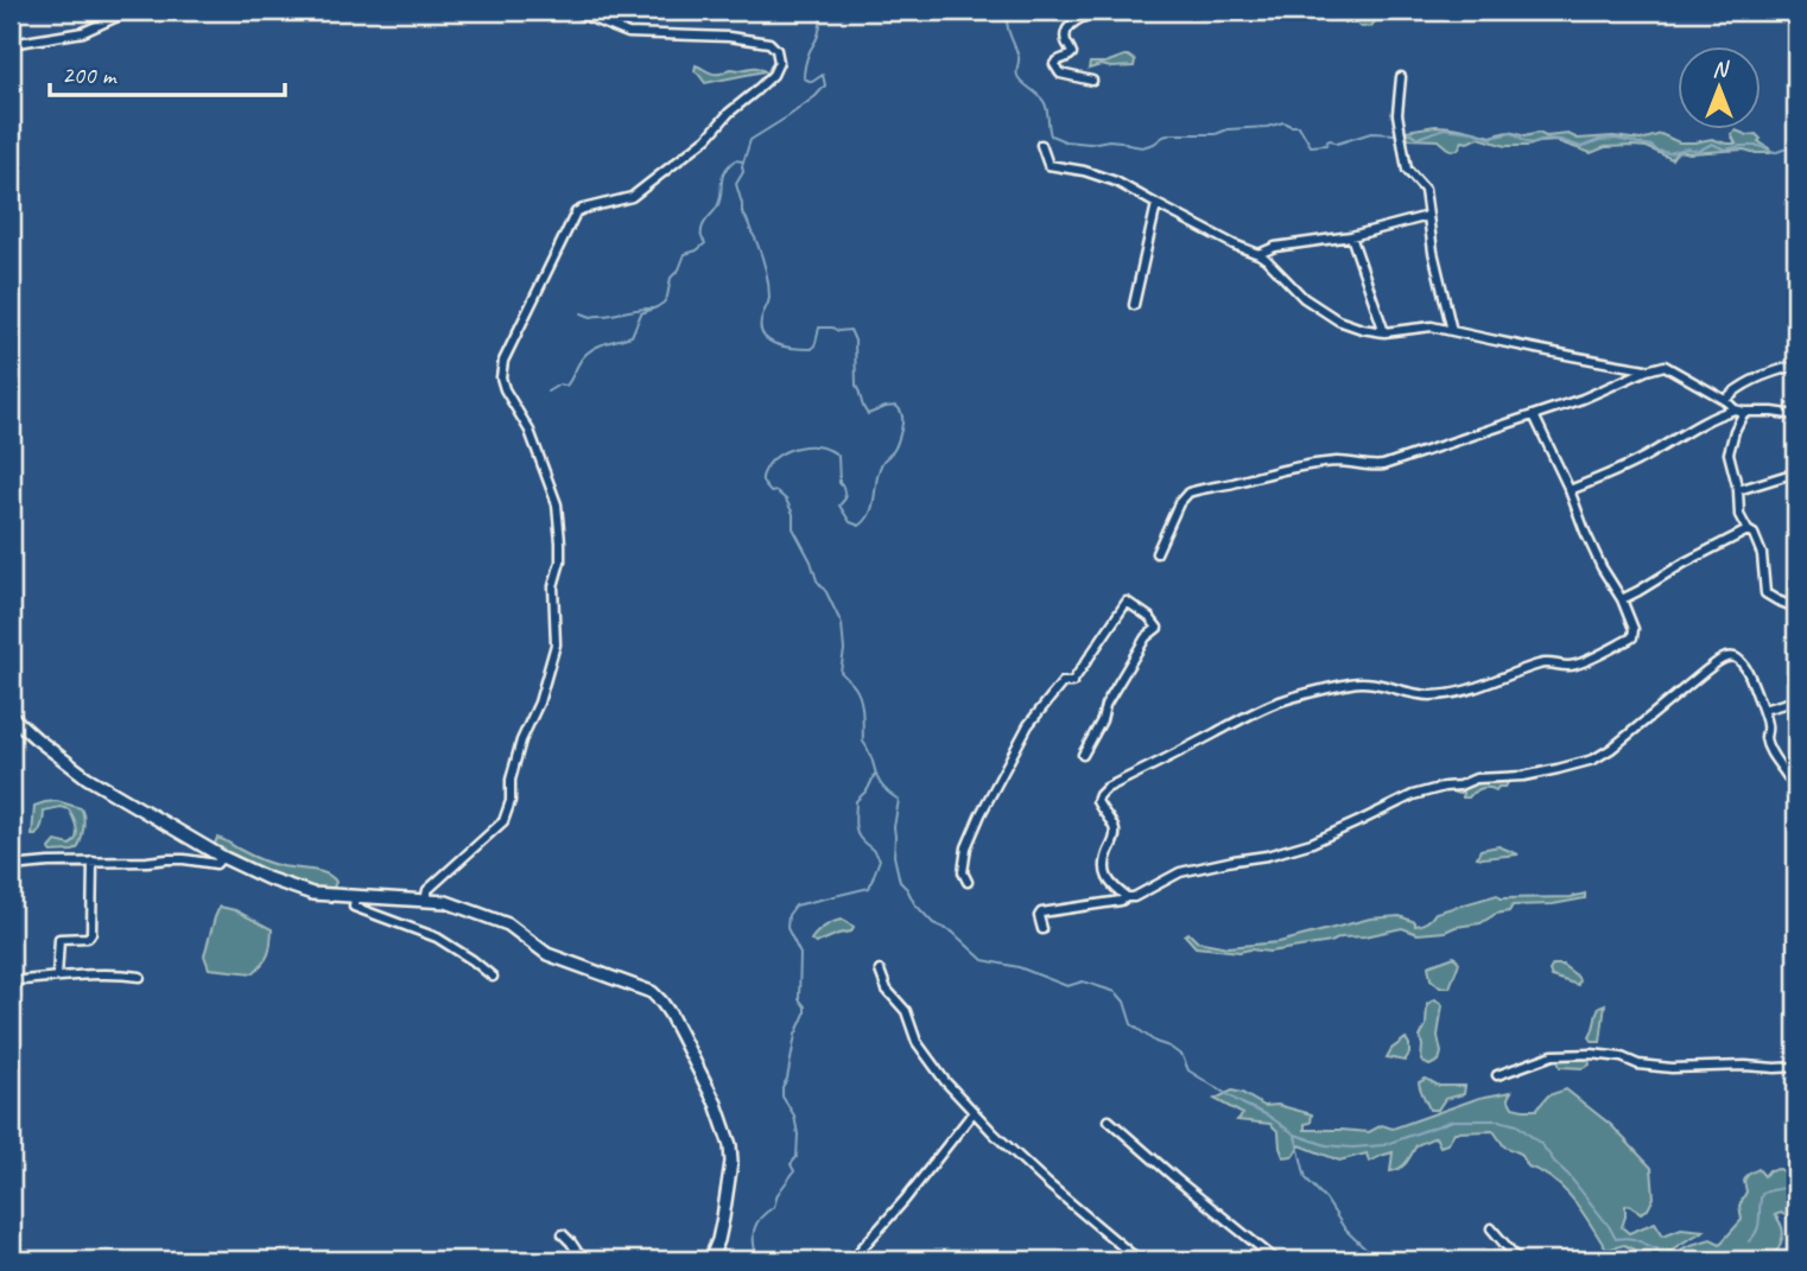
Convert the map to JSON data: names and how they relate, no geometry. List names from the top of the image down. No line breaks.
{"scale_bar":"200 m","north":"top"}
